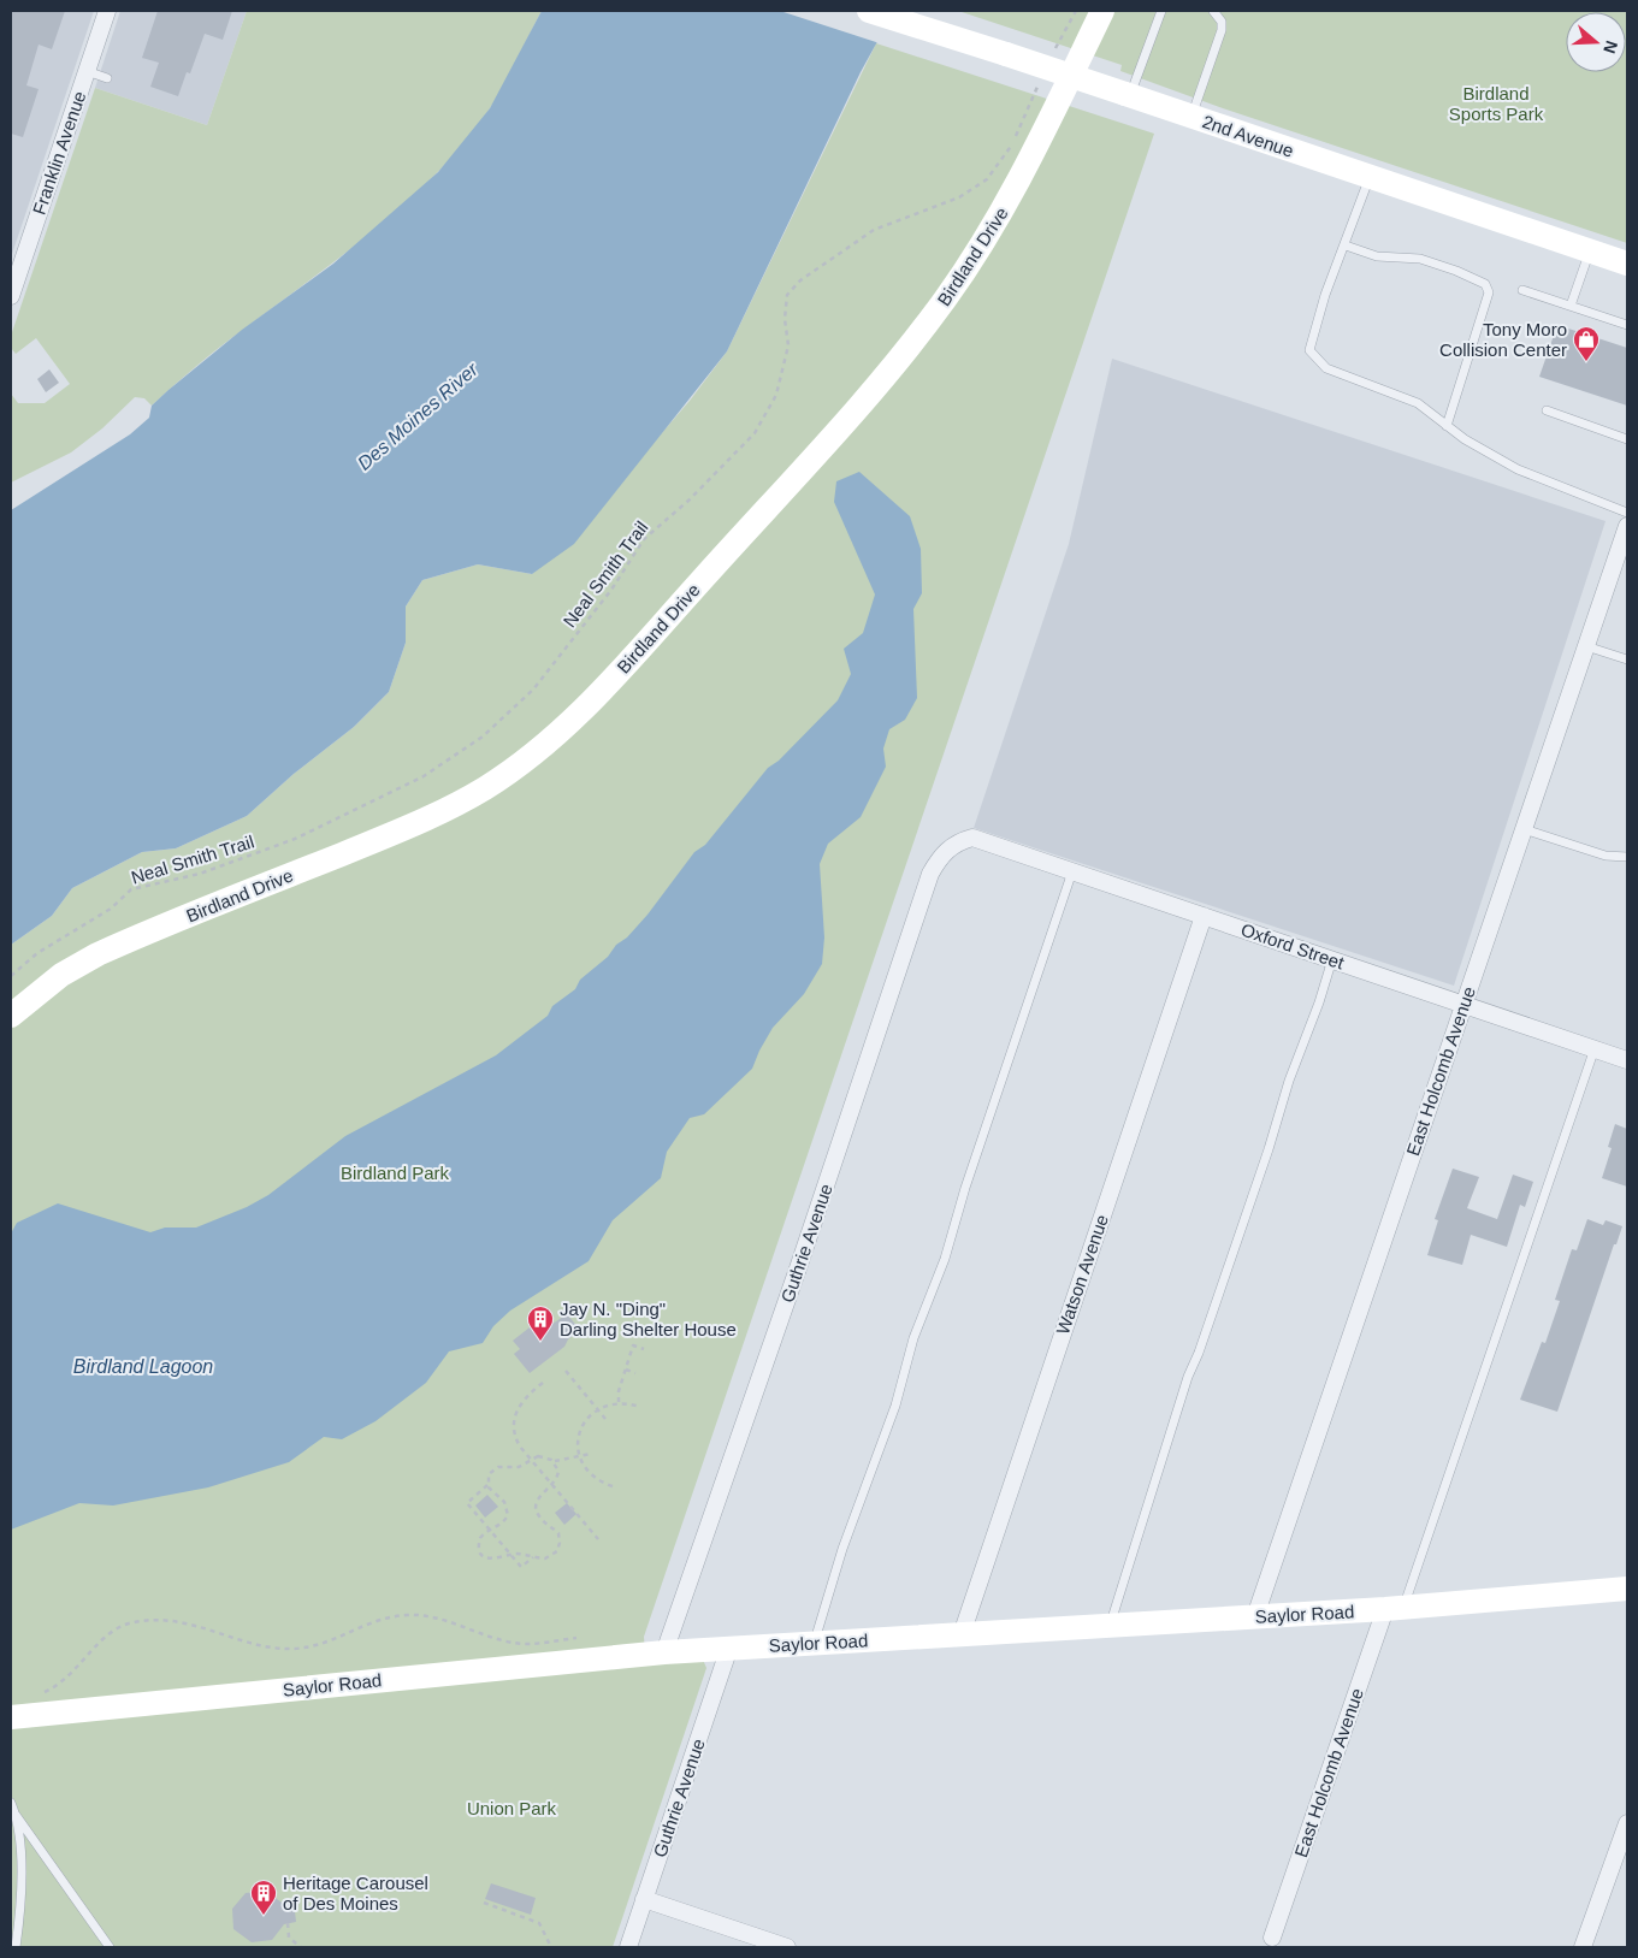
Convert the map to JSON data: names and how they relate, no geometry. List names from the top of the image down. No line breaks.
{"streets":{"street":["2nd Avenue","Franklin Avenue","Birdland Drive","Oxford Street","East Holcomb Avenue","Guthrie Avenue","Watson Avenue","Saylor Road"],"path":["Neal Smith Trail"]},"crossings":[["Oxford Street","East Holcomb Avenue"],["Oxford Street","Guthrie Avenue"],["Oxford Street","Watson Avenue"],["East Holcomb Avenue","Saylor Road"],["Guthrie Avenue","Saylor Road"],["Watson Avenue","Saylor Road"]],"water":["Des Moines River","Birdland Lagoon"],"parks":["Birdland Sports Park","Birdland Park","Union Park"],"places":{"shop":["Tony Moro Collision Center"],"building":["Jay N. \"Ding\" Darling Shelter House","Heritage Carousel of Des Moines"]},"north":"right"}
